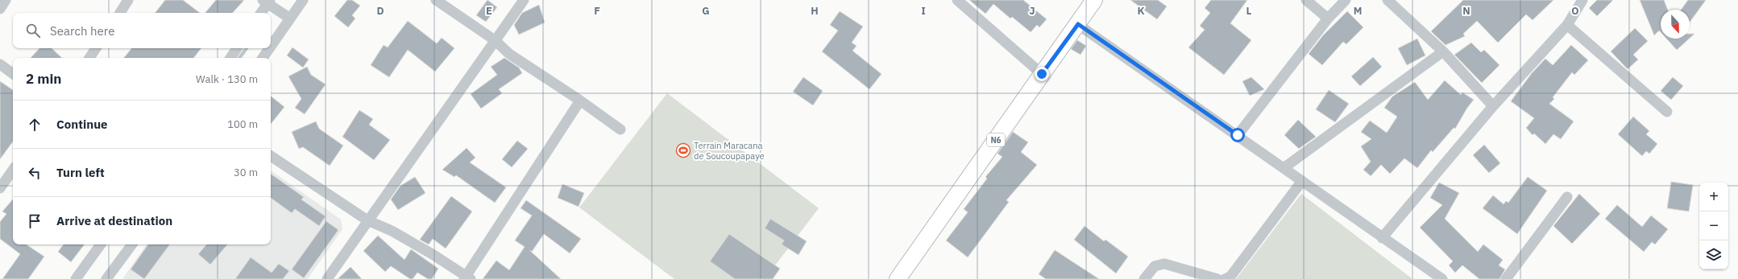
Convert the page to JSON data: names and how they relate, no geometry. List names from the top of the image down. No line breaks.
{"streets":{"main road":["N6"]},"places":{"sports":["Terrain Maracana de Soucoupapaye"]},"north":"bottom","page":{"search":"Search here","heading":["2 min","Walk · 130 m"],"list":[["Continue","100 m"],["Turn left","30 m"],"Arrive at destination"],"map_buttons":["+","−"]},"grid":{"columns":["D","E","F","G","H","I","J","K","L","M","N","O"]}}
